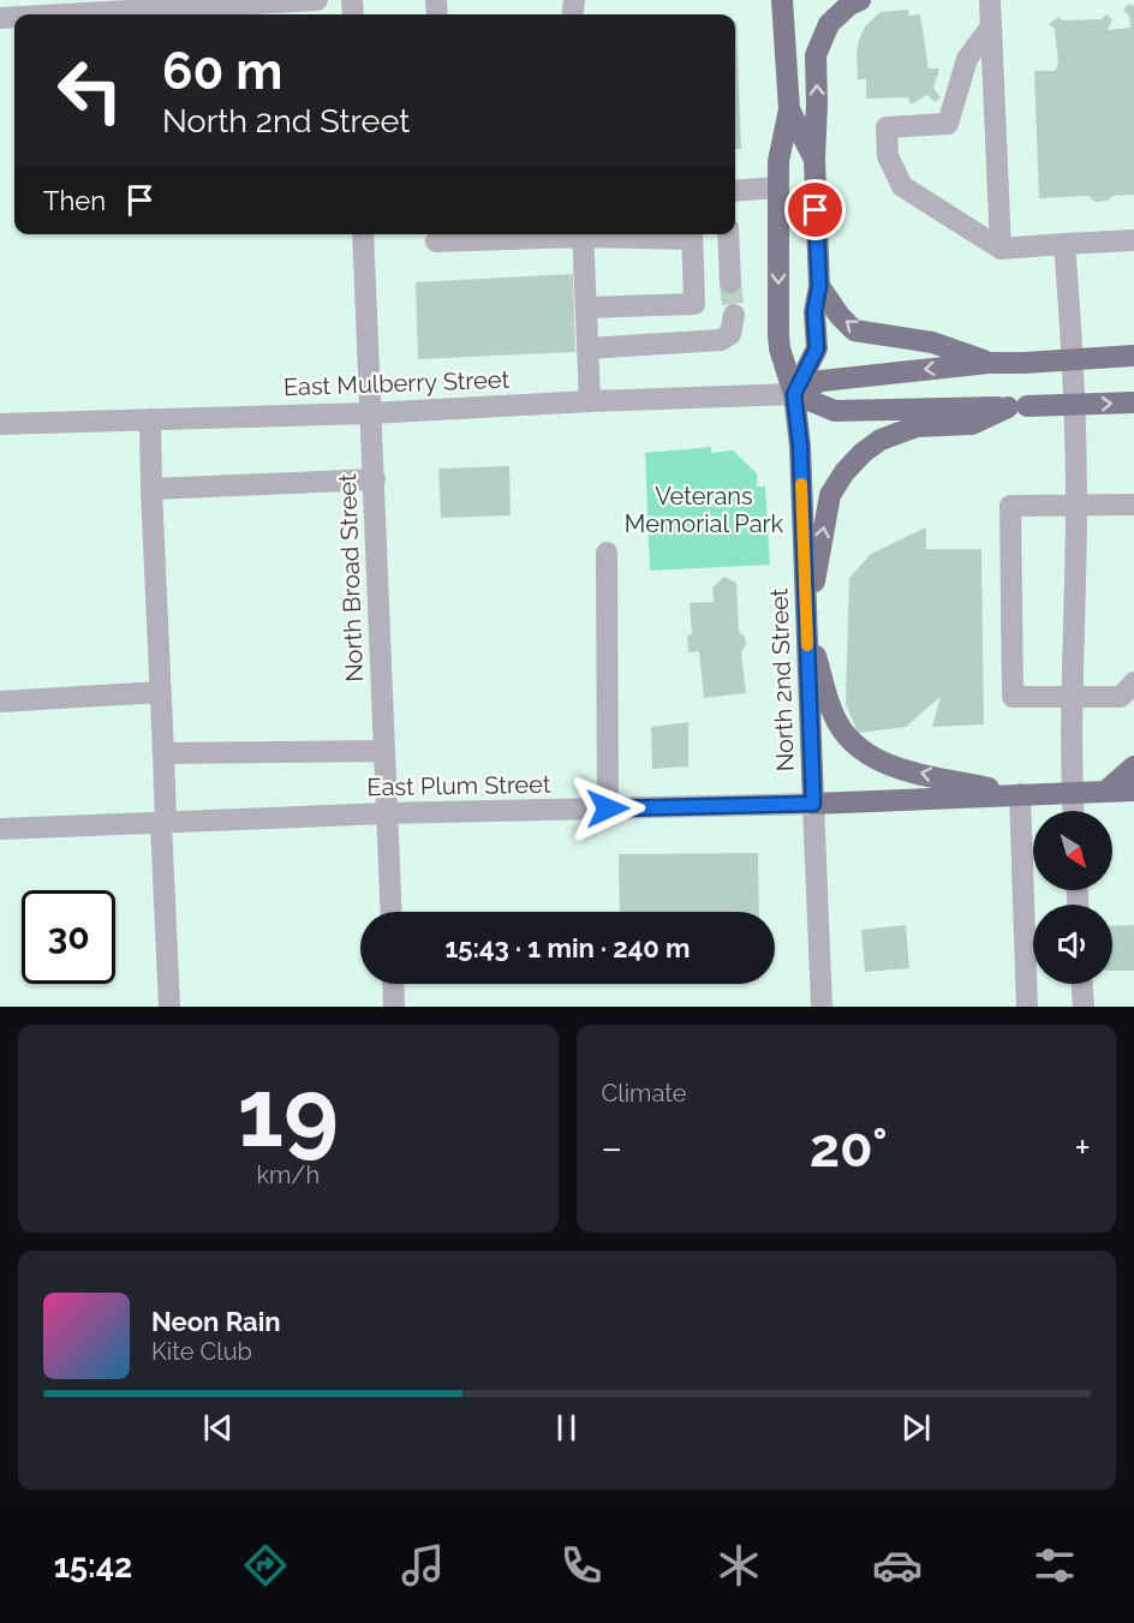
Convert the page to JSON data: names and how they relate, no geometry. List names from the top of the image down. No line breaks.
{"streets":{"main road":["North 2nd Street","East Plum Street"],"street":["East Mulberry Street","North Broad Street"]},"crossings":[["East Mulberry Street","North Broad Street"],["East Mulberry Street","North 2nd Street"],["North Broad Street","East Plum Street"],["North 2nd Street","East Plum Street"]],"parks":["Veterans Memorial Park"],"north":"bottom right","page":{"turn":["60 m","North 2nd Street"],"then":"Then","limit":"30","trip":"15:43 · 1 min · 240 m","tile":[["19","km/h"],"Climate"],"heat":["−","20°","+"],"song":["Neon Rain","Kite Club"],"tabs":"15:42"}}
